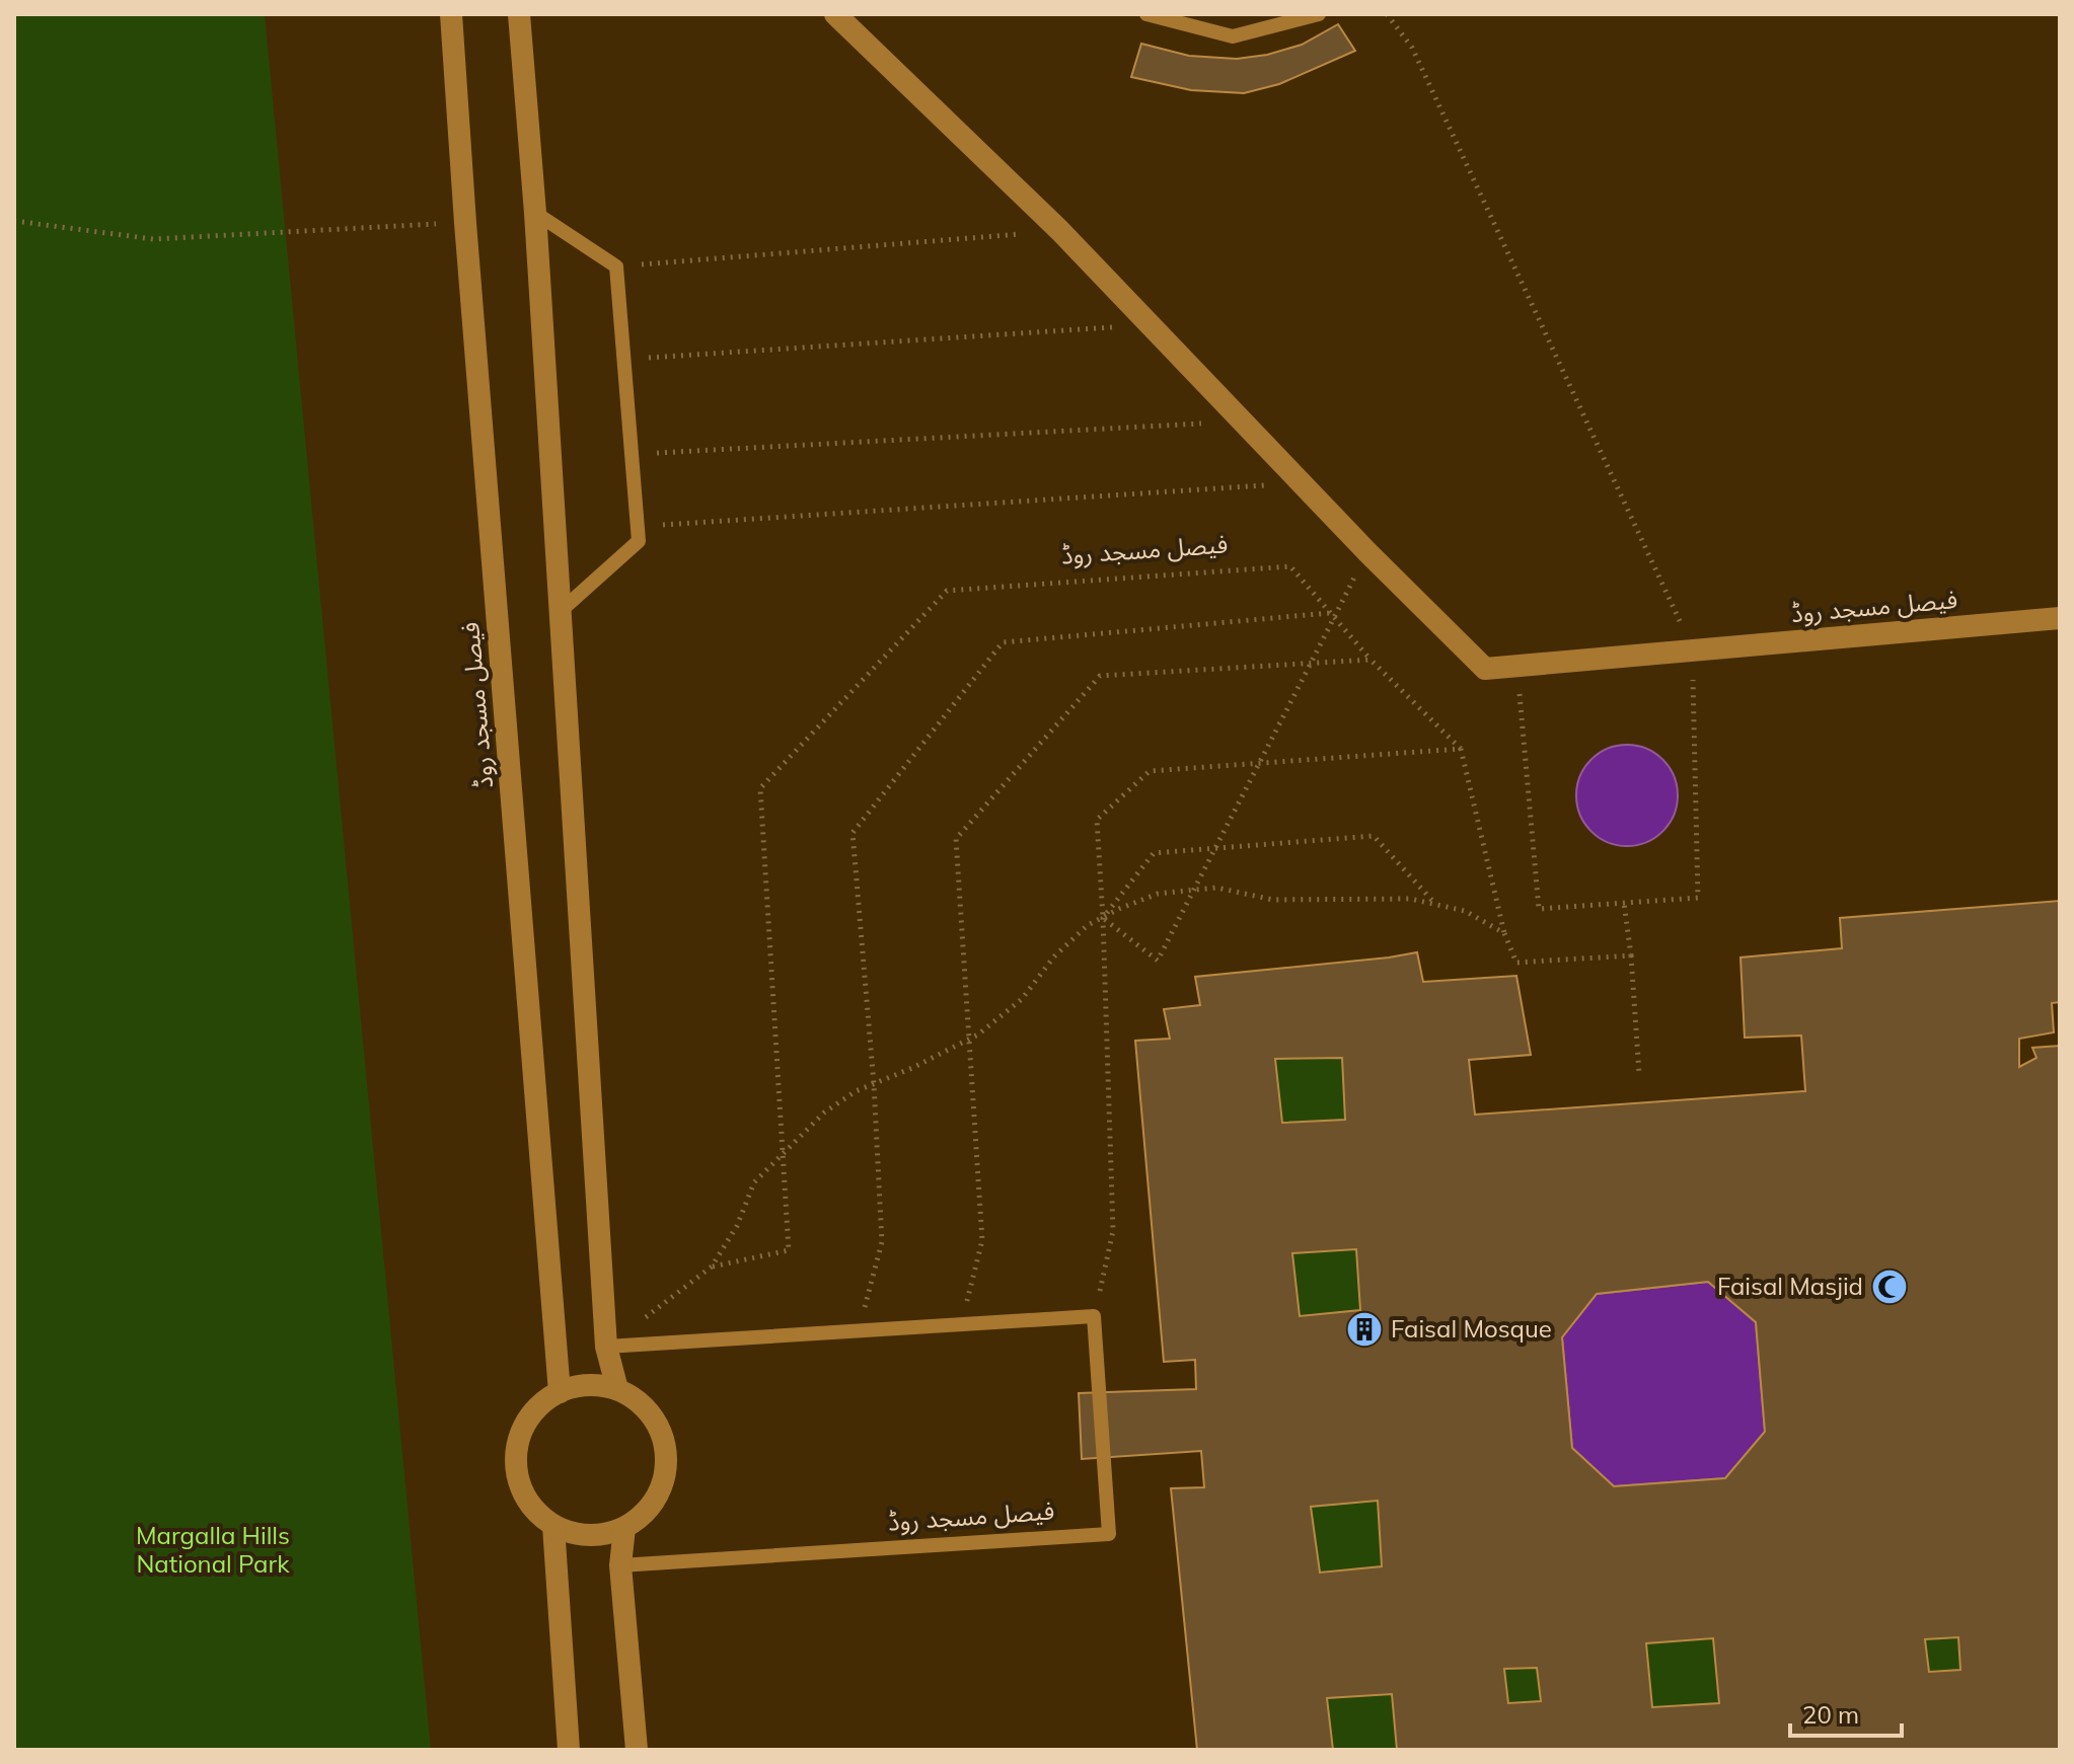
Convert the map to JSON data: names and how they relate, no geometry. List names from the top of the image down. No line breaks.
{"streets":{"street":["فیصل مسجد روڈ"]},"parks":["Margalla Hills National Park"],"places":{"mosque":["Faisal Masjid"],"building":["Faisal Mosque"]},"scale_bar":"20 m"}
